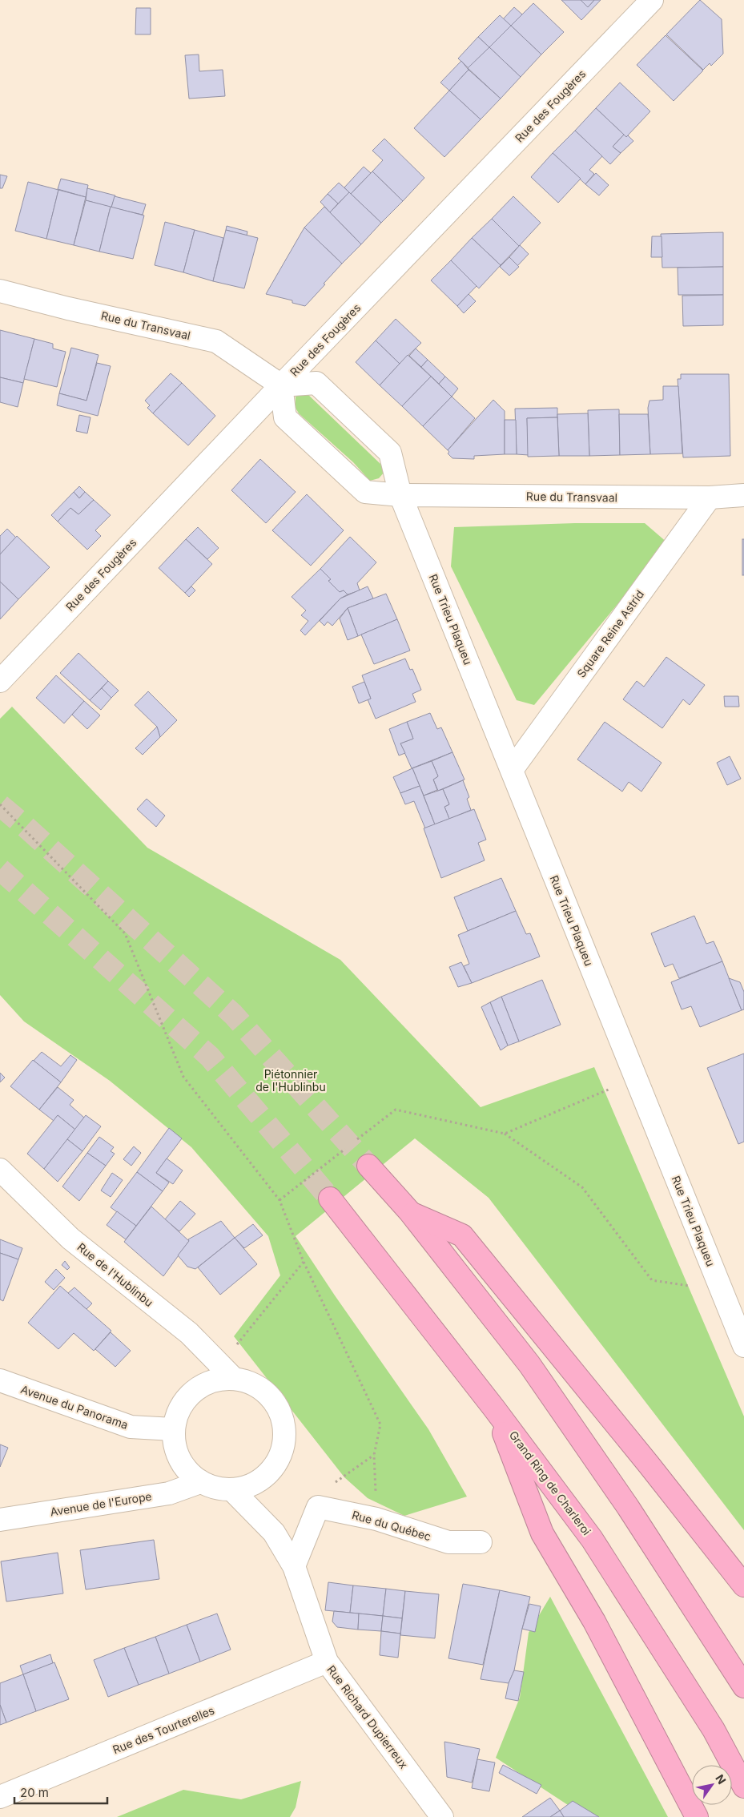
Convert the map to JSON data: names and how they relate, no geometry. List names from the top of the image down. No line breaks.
{"streets":{"highway":["Grand Ring de Charleroi"],"street":["Rue des Fougères","Rue du Transvaal","Rue Trieu Plaqueu","Square Reine Astrid","Rue de l'Hublinbu","Avenue du Panorama","Avenue de l'Europe","Rue du Québec","Rue Richard Dupierreux","Rue des Tourterelles"]},"crossings":[["Rue des Fougères","Rue du Transvaal"],["Rue du Transvaal","Rue Trieu Plaqueu"],["Rue du Transvaal","Square Reine Astrid"],["Rue Trieu Plaqueu","Square Reine Astrid"],["Rue de l'Hublinbu","Avenue du Panorama"],["Rue de l'Hublinbu","Avenue de l'Europe"],["Rue de l'Hublinbu","Rue Richard Dupierreux"],["Avenue du Panorama","Avenue de l'Europe"],["Avenue du Panorama","Rue Richard Dupierreux"],["Avenue de l'Europe","Rue Richard Dupierreux"],["Rue du Québec","Rue Richard Dupierreux"],["Rue Richard Dupierreux","Rue des Tourterelles"]],"parks":["Piétonnier de l'Hublinbu"],"scale_bar":"20 m","north":"top right"}
